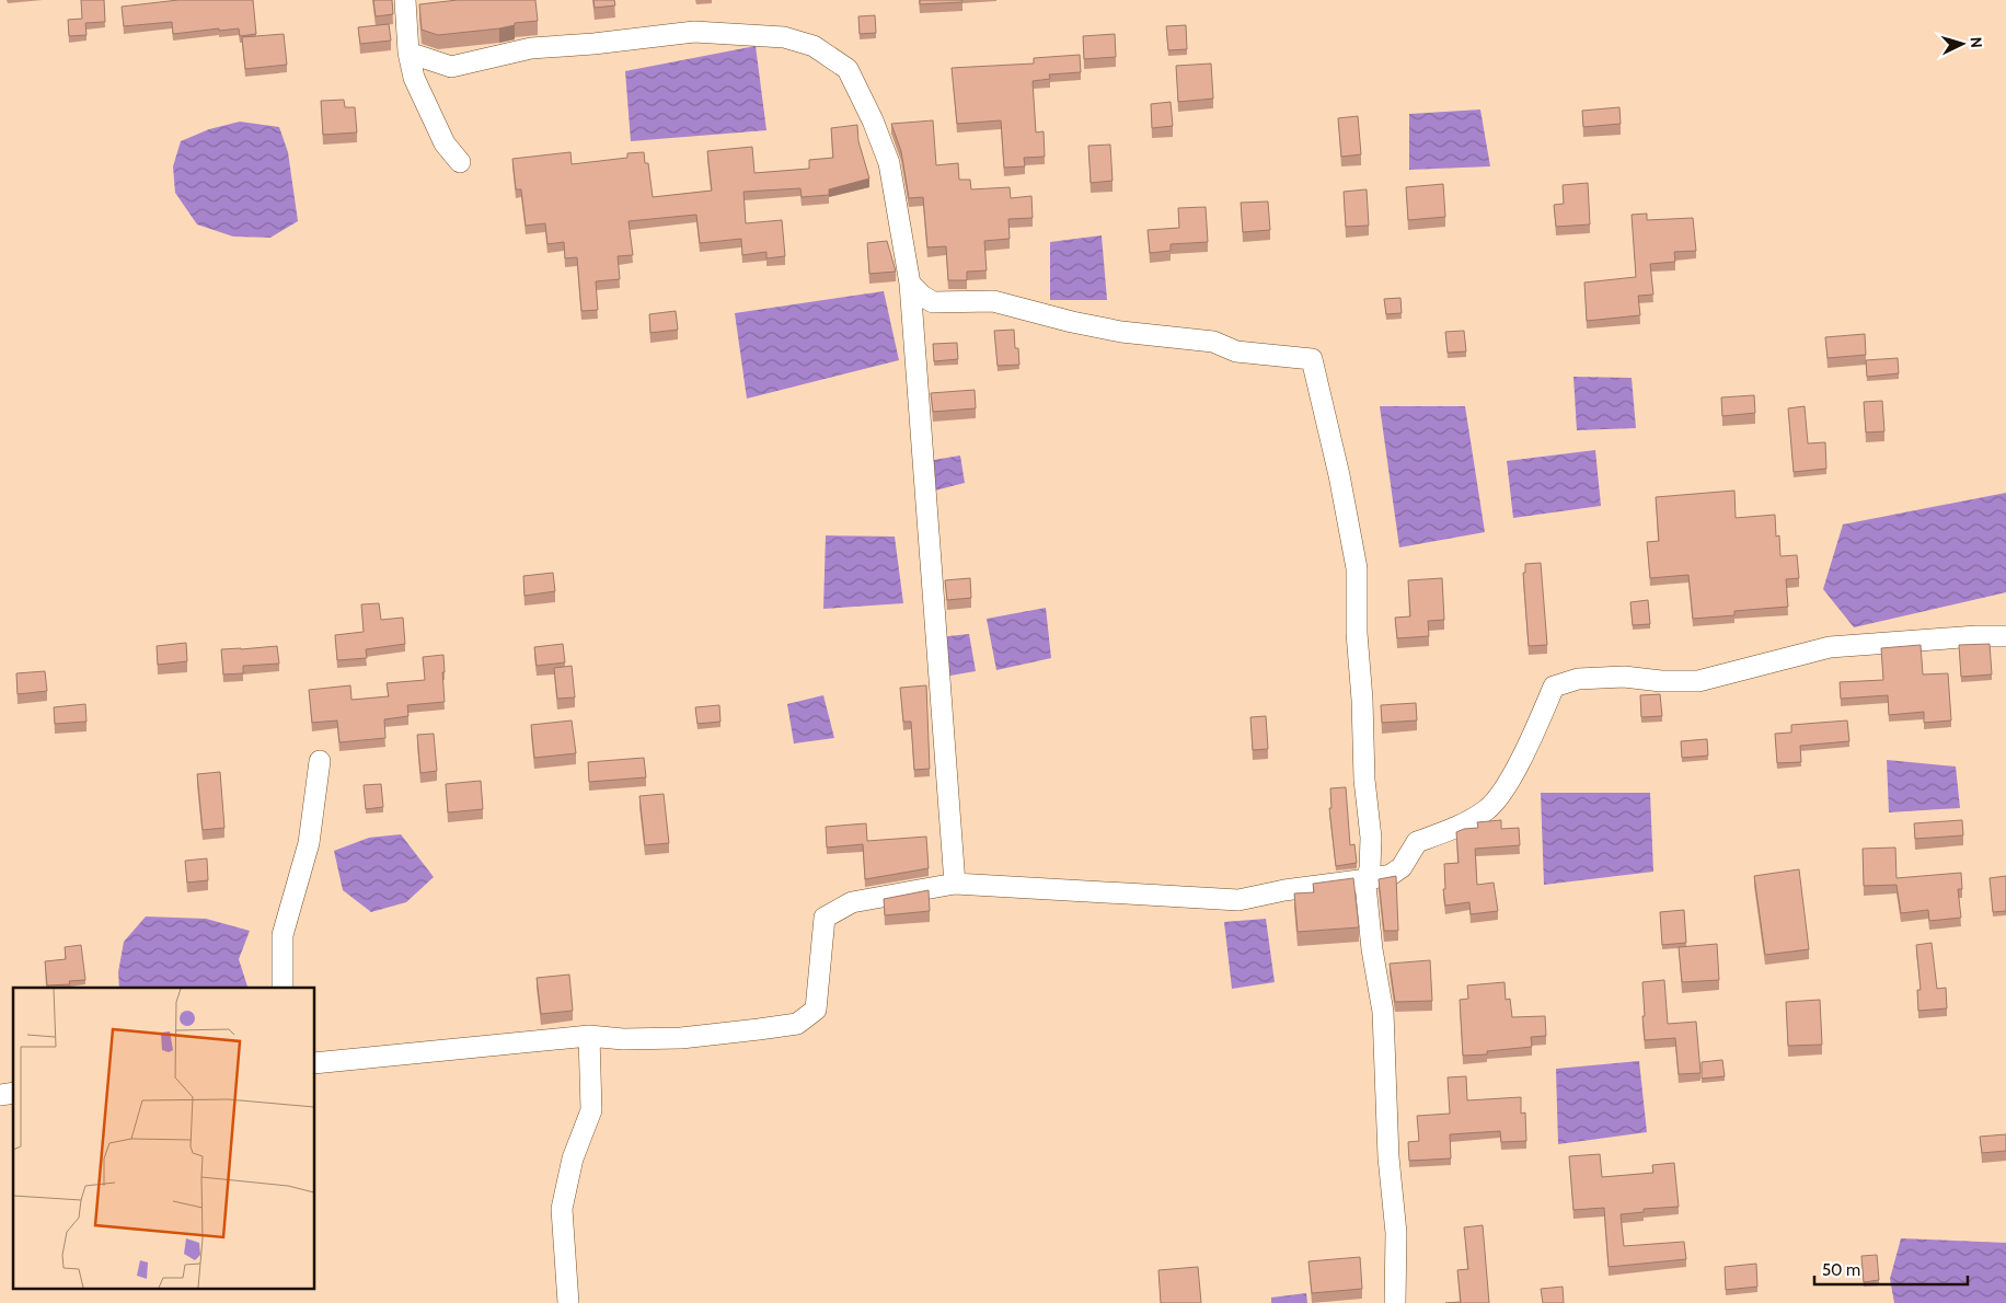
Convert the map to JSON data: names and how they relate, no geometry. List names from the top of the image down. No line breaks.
{"scale_bar":"50 m","north":"right"}
